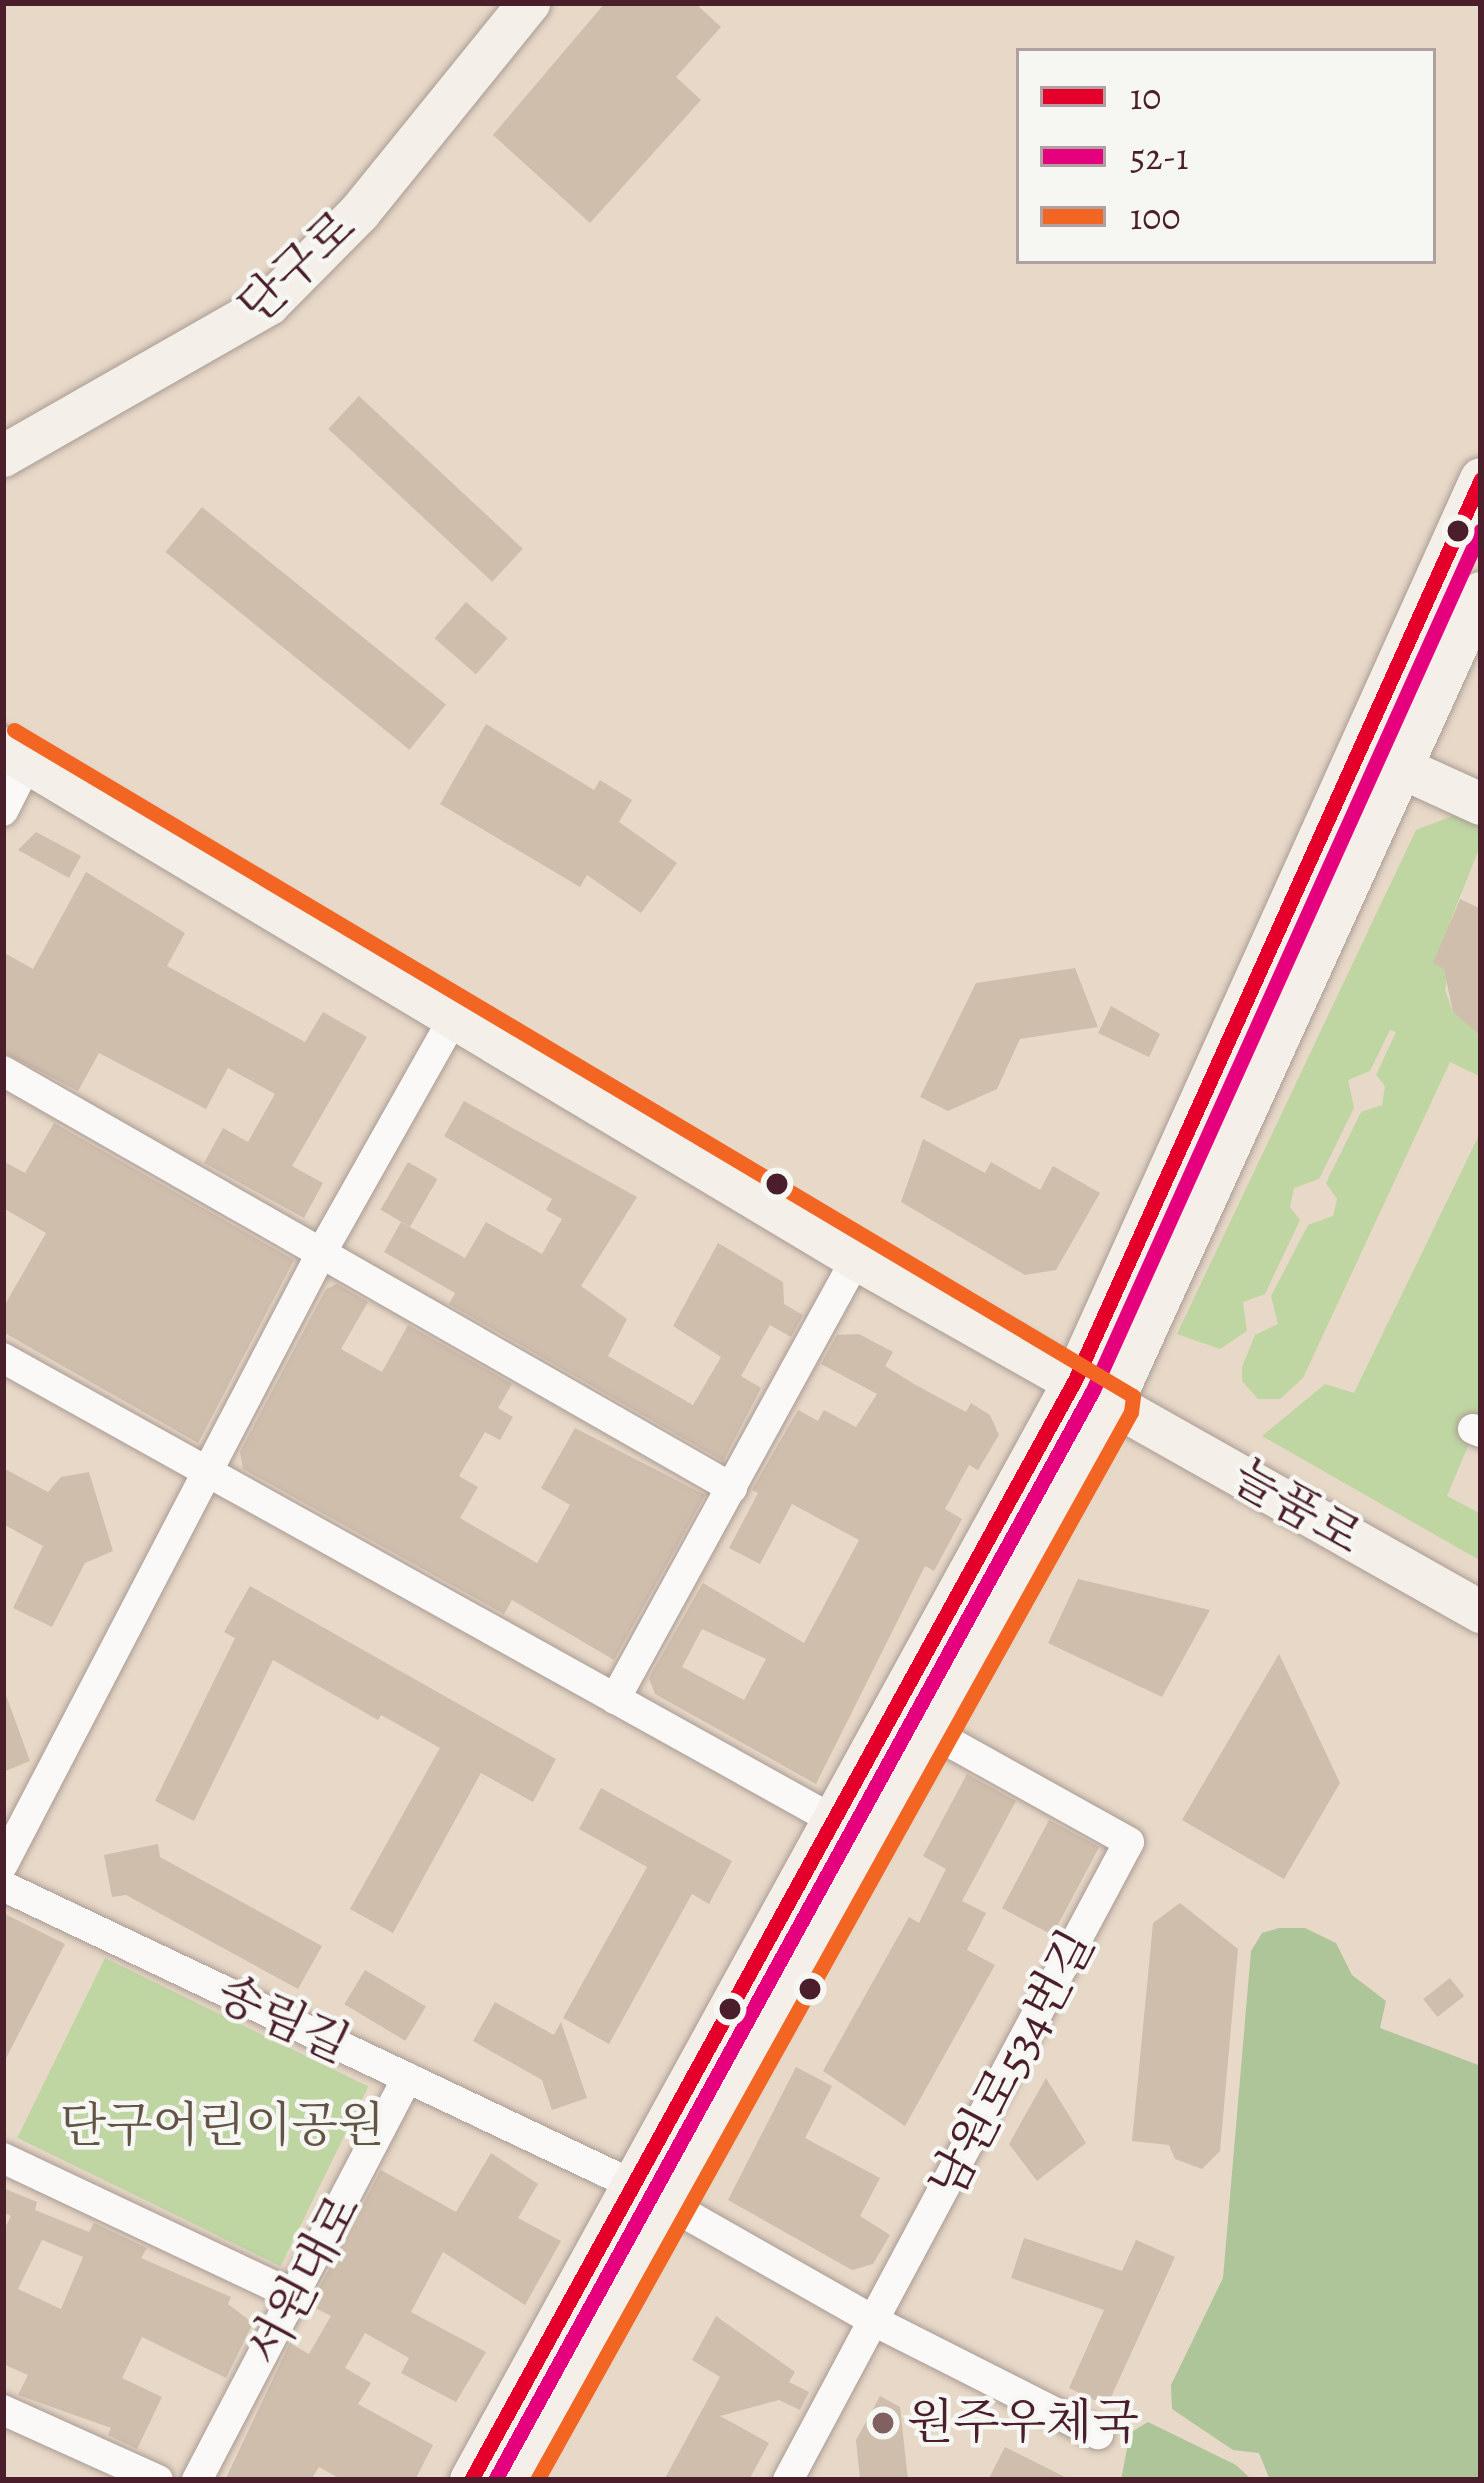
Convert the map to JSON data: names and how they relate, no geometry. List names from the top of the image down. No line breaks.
{"streets":{"street":["단구로","늘품로","송림길","남원로534번길","서원대로"]},"crossings":[["송림길","남원로534번길"],["송림길","서원대로"]],"parks":["단구어린이공원"],"places":["원주우체국"],"lines":["transit line 10","transit line 52-1","transit line 100"],"legend":["10","52-1","100"]}
